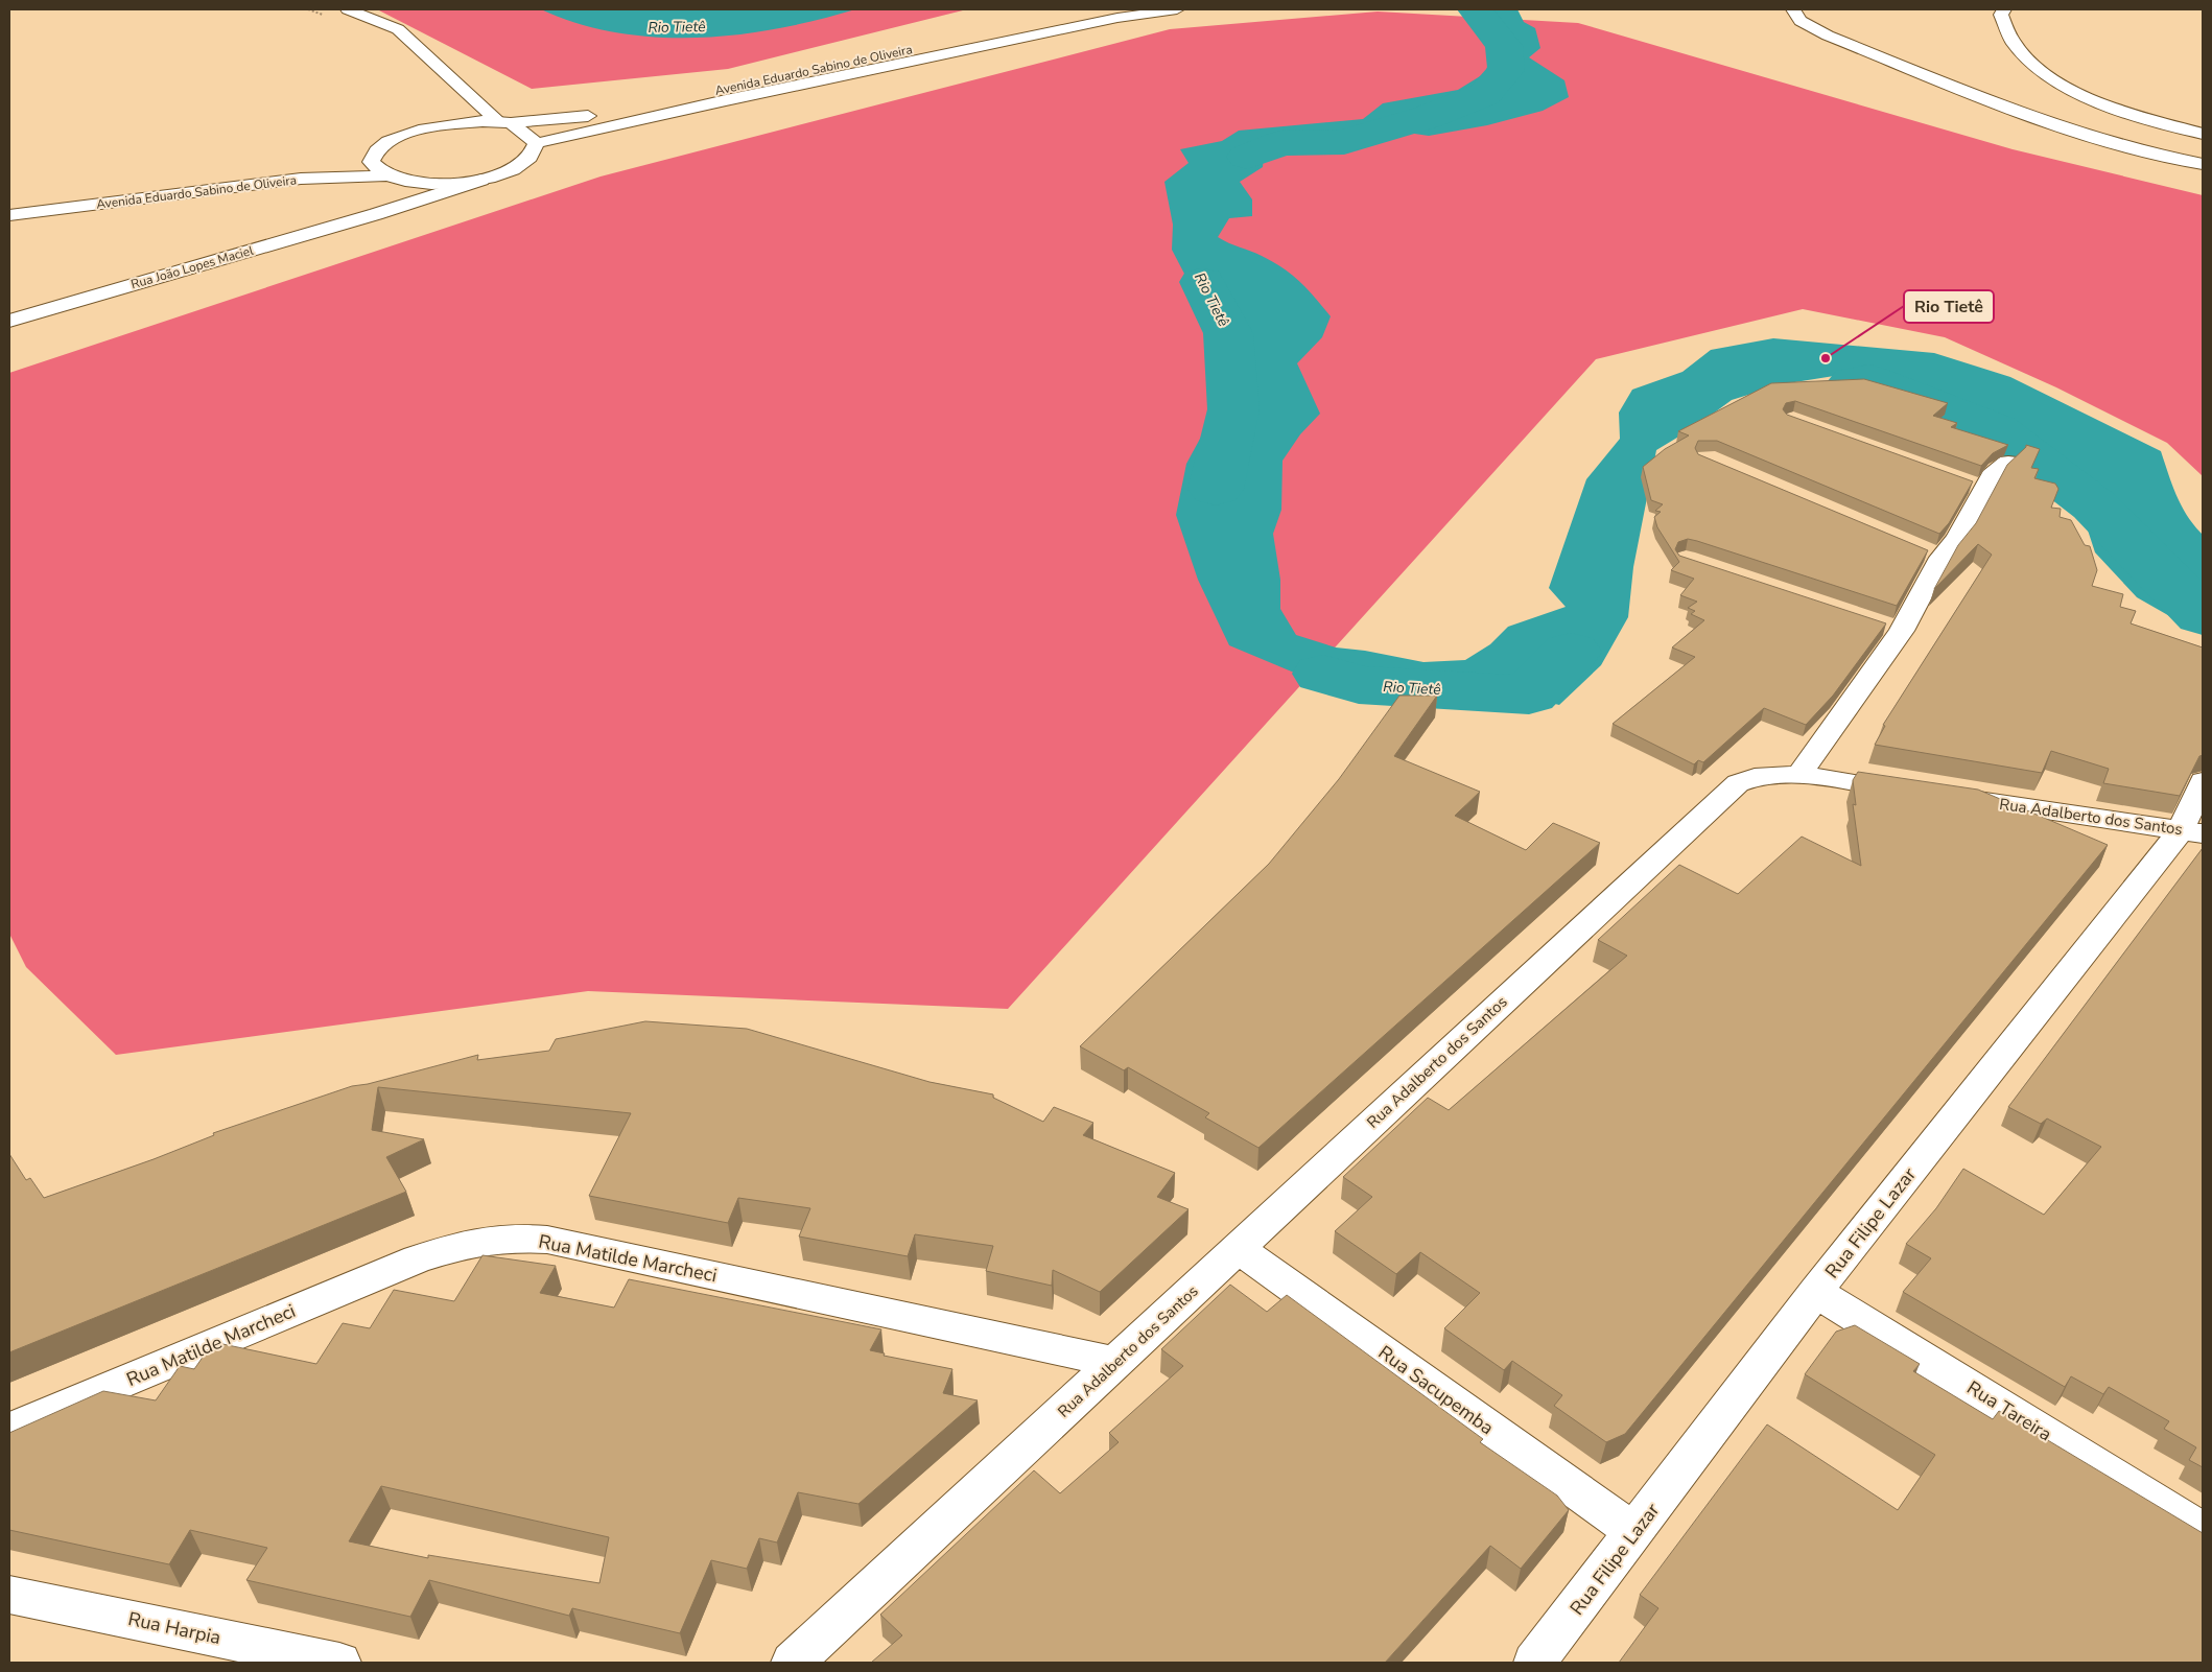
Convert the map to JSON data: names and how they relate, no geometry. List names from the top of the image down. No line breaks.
{"streets":{"street":["Avenida Eduardo Sabino de Oliveira","Rua João Lopes Maciel","Rua Adalberto dos Santos","Rua Filipe Lazar","Rua Matilde Marcheci","Rua Sacupemba","Rua Tareira","Rua Harpia"]},"crossings":[["Avenida Eduardo Sabino de Oliveira","Rua João Lopes Maciel"],["Rua Adalberto dos Santos","Rua Filipe Lazar"],["Rua Adalberto dos Santos","Rua Matilde Marcheci"],["Rua Adalberto dos Santos","Rua Sacupemba"],["Rua Filipe Lazar","Rua Sacupemba"],["Rua Filipe Lazar","Rua Tareira"]],"water":["Rio Tietê"],"places":["Rio Tietê"]}
